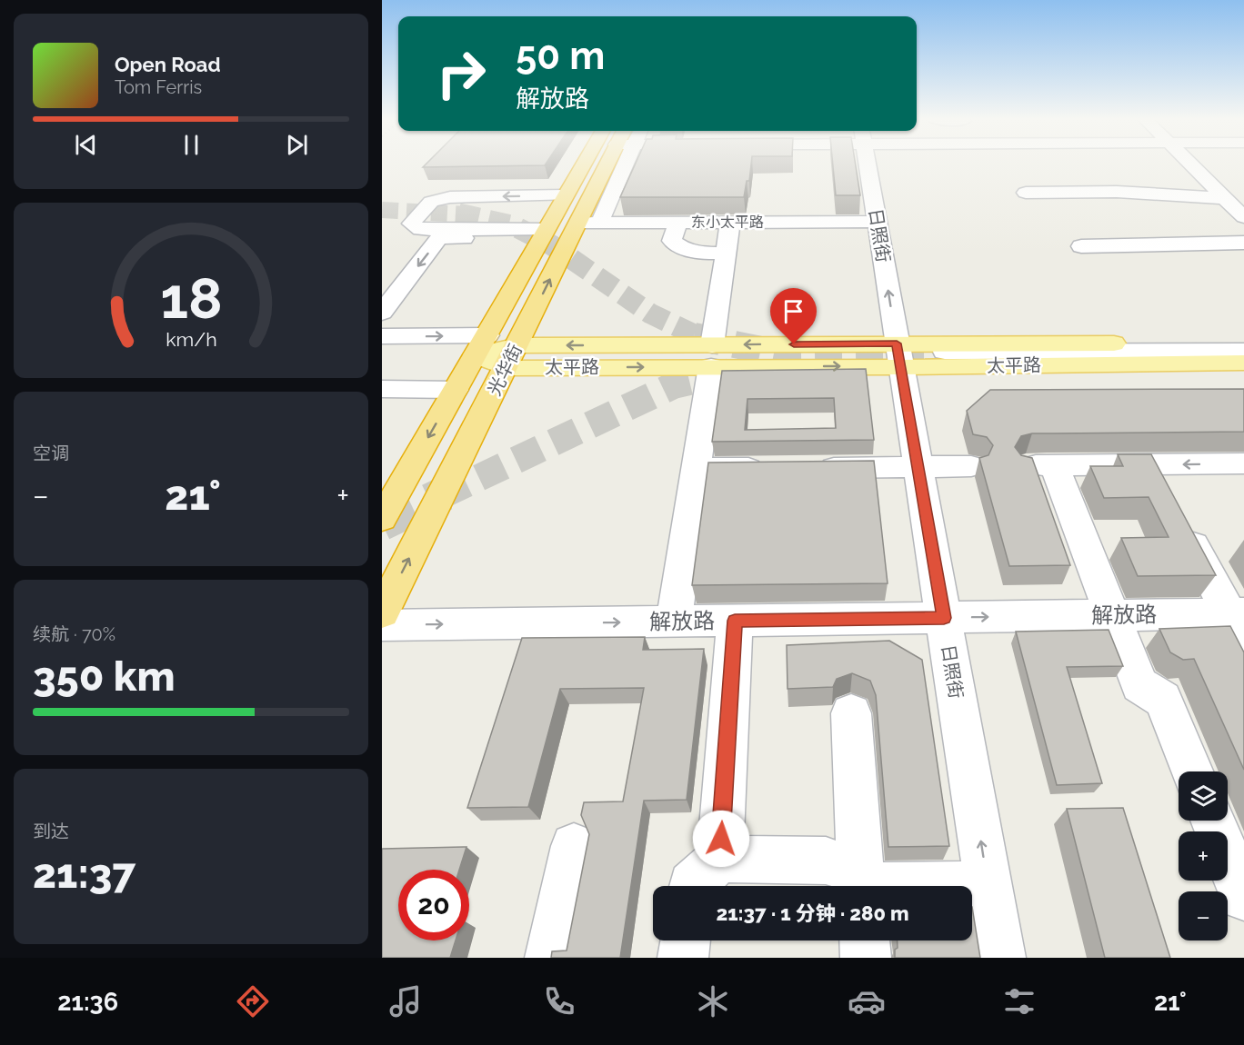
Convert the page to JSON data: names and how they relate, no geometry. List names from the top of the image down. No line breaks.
{"streets":{"highway":["光华街"],"main road":["太平路"],"street":["东小太平路","日照街","解放路"]},"crossings":[["东小太平路","日照街"],["东小太平路","光华街"],["日照街","太平路"],["日照街","解放路"],["太平路","光华街"]],"one_way":["解放路"],"page":{"turn":["50 m","解放路"],"song":["Open Road","Tom Ferris"],"tile":["空调",["续航 · 70%","350 km"],["到达","21:37"]],"heat":["−","21°","+"],"map_buttons":["+","−"],"limit":"20","trip":"21:37 · 1 分钟 · 280 m","tabs":["21:36","21°"],"gauge":["18","km/h"]}}
